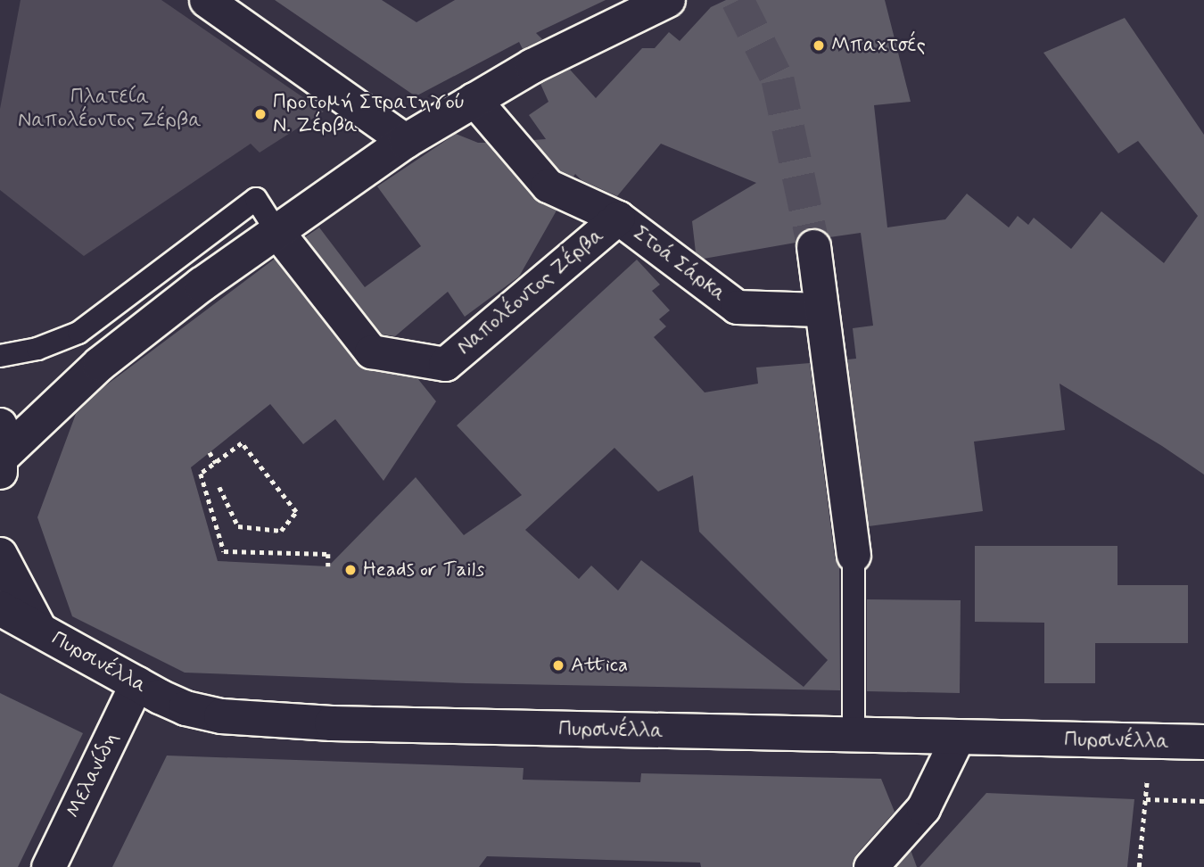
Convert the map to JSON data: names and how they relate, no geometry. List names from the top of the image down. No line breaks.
{"streets":{"street":["Στοά Σάρκα","Ναπολέοντος Ζέρβα","Πυρσινέλλα","Μελανίδη"]},"crossings":[["Στοά Σάρκα","Ναπολέοντος Ζέρβα"],["Πυρσινέλλα","Μελανίδη"]],"parks":["Πλατεία Ναπολέοντος Ζέρβα"],"places":["Μπαχτσές","Προτομή Στρατηγού Ν. Ζέρβα","Heads or Tails","Attica"]}
